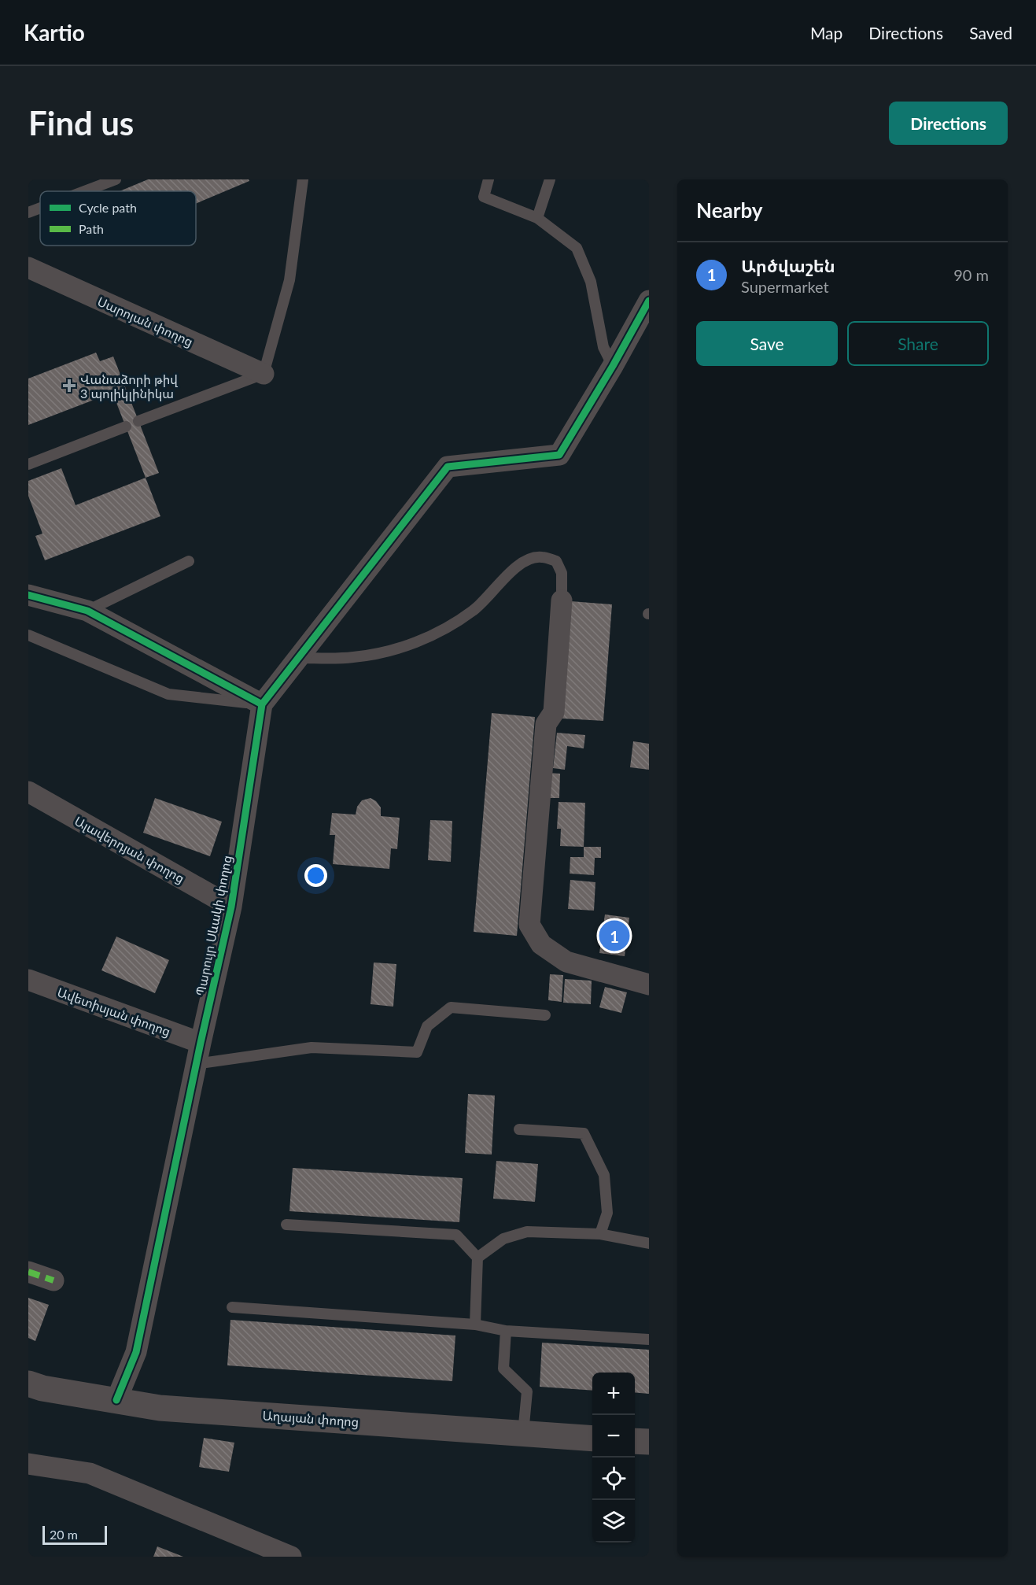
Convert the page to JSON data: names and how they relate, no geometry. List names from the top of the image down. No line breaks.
{"streets":{"street":["Սարոյան փողոց","Ալավերդյան փողոց","Պարույր Սևակի փողոց","Ավետիսյան փողոց","Աղայան փողոց"]},"crossings":[["Ալավերդյան փողոց","Պարույր Սևակի փողոց"],["Պարույր Սևակի փողոց","Ավետիսյան փողոց"],["Պարույր Սևակի փողոց","Աղայան փողոց"]],"places":{"health":["Վանաձորի թիվ 3 պոլիկլինիկա"]},"legend":["Cycle path","Path"],"scale_bar":"20 m","page":{"header":"Kartio","nav":["Map","Directions","Saved"],"buttons":["Directions",["Save","Share"]],"title":"Find us","heading":"Nearby","list":[{"mark":"1","name":"Արծվաշեն","note":"Supermarket","value":"90 m"}],"pins":"1","map_buttons":["+","−"],"scale":"20 m"}}
